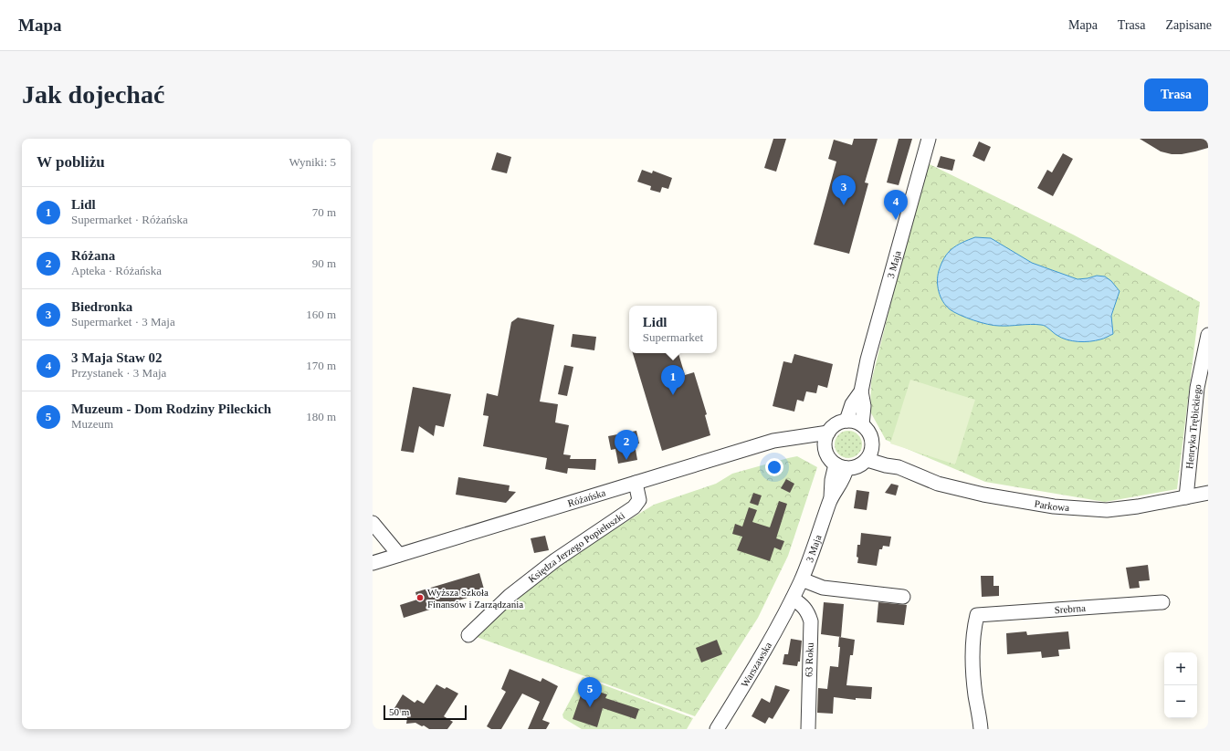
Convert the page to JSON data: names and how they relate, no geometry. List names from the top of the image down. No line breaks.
{"streets":{"street":["3 Maja","Henryka Trębickiego","Różańska","Parkowa","Księdza Jerzego Popiełuszki","Srebrna","63 Roku","Warszawska"]},"crossings":[["3 Maja","Różańska"],["3 Maja","Parkowa"],["3 Maja","63 Roku"],["3 Maja","Warszawska"],["Henryka Trębickiego","Parkowa"],["Różańska","Parkowa"],["Różańska","Księdza Jerzego Popiełuszki"],["63 Roku","Warszawska"]],"places":["Wyższa Szkoła Finansów i Zarządzania"],"scale_bar":"50 m","page":{"header":"Mapa","nav":["Mapa","Trasa","Zapisane"],"buttons":"Trasa","title":"Jak dojechać","heading":["W pobliżu","Wyniki: 5"],"pins":["3","4","1","2","5"],"list":[{"mark":"1","name":"Lidl","note":"Supermarket · Różańska","value":"70 m"},{"mark":"2","name":"Różana","note":"Apteka · Różańska","value":"90 m"},{"mark":"3","name":"Biedronka","note":"Supermarket · 3 Maja","value":"160 m"},{"mark":"4","name":"3 Maja Staw 02","note":"Przystanek · 3 Maja","value":"170 m"},{"mark":"5","name":"Muzeum - Dom Rodziny Pileckich","note":"Muzeum","value":"180 m"}],"popup":["Lidl","Supermarket"],"map_buttons":["+","−"],"scale":"50 m"}}
